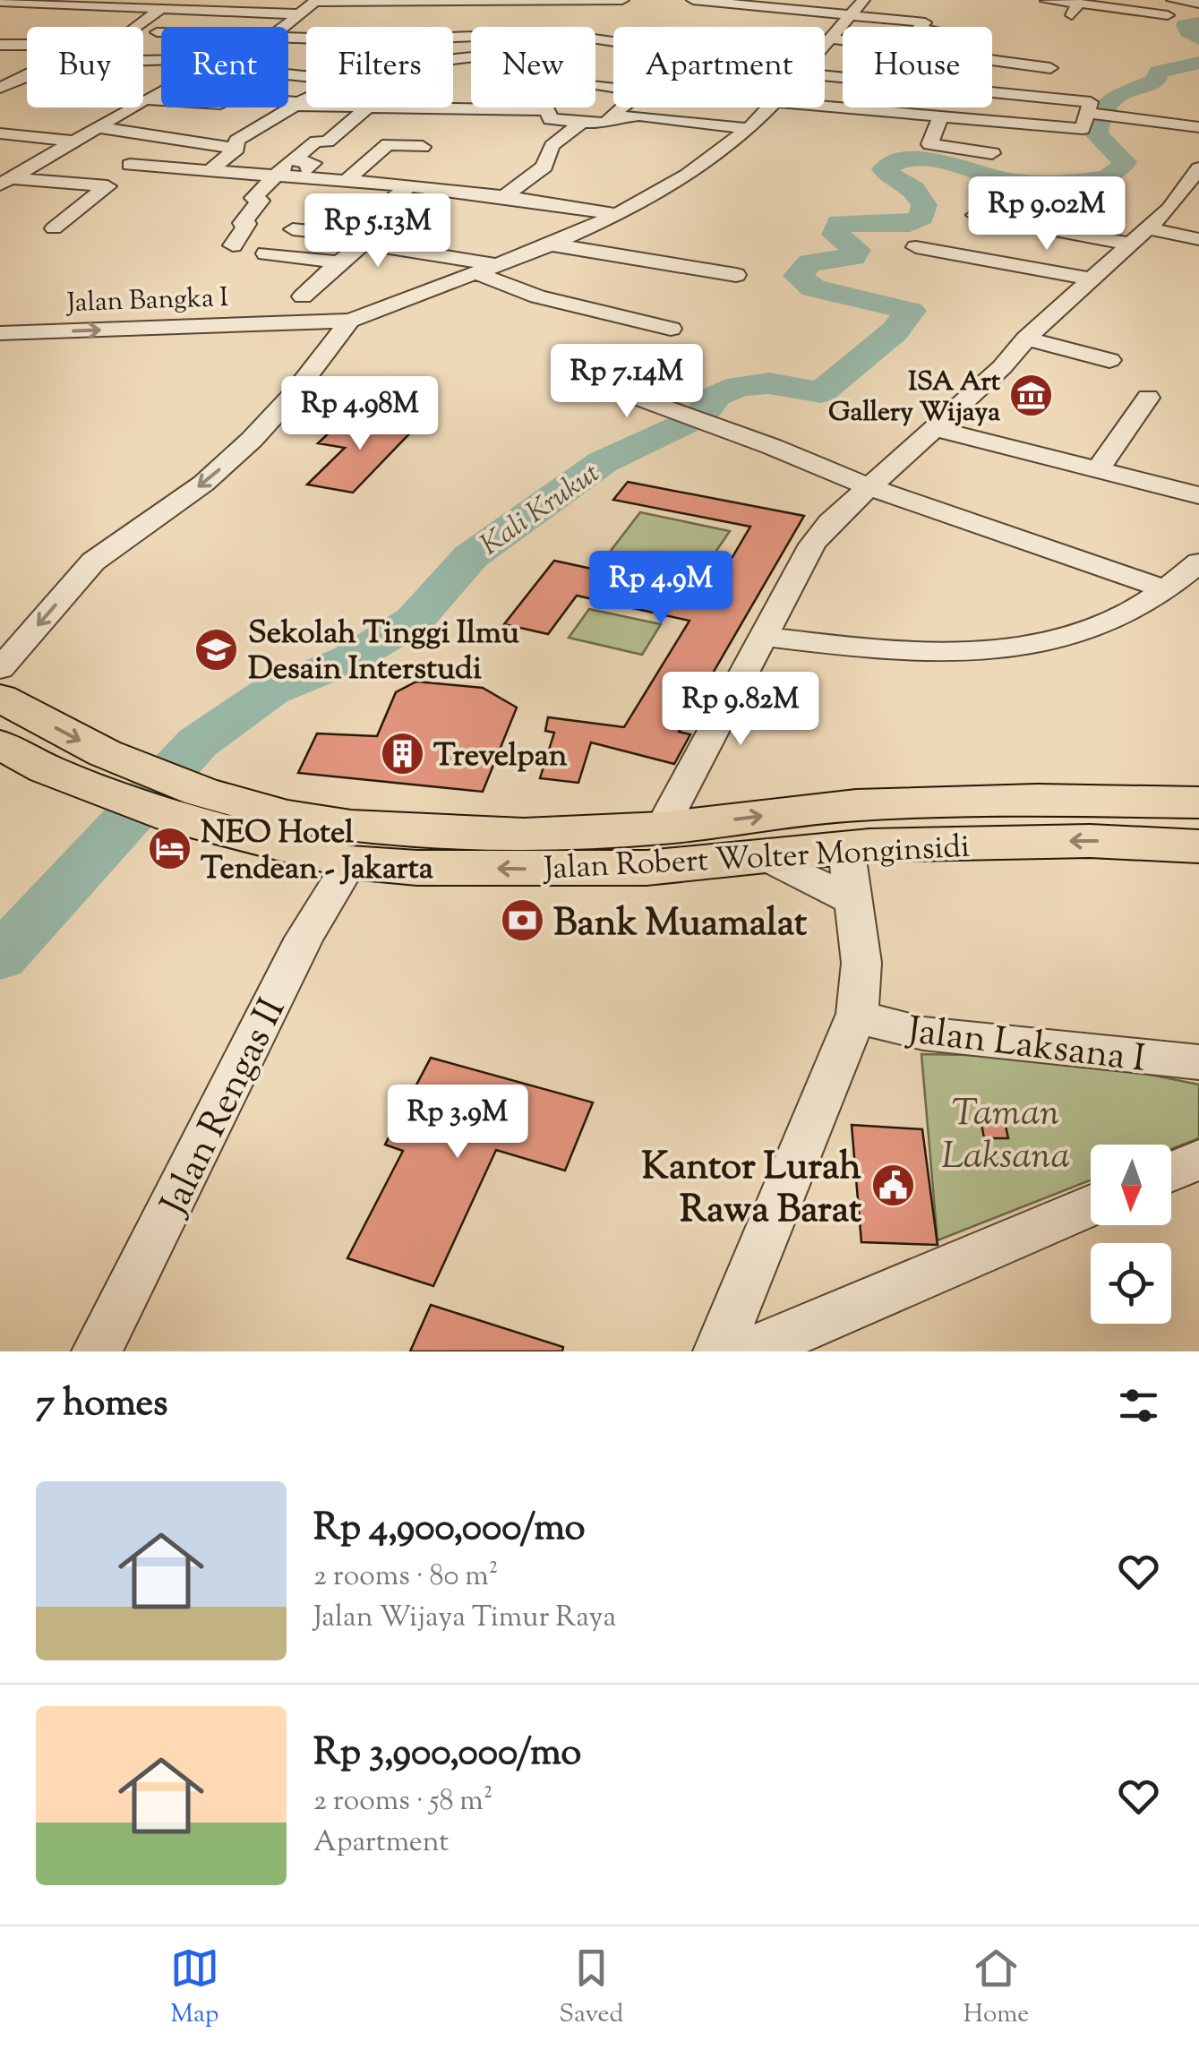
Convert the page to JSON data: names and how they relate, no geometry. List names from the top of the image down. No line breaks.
{"streets":{"main road":["Jalan Robert Wolter Monginsidi"],"street":["Jalan Bangka I","Jalan Laksana I","Jalan Rengas II"]},"crossings":[["Jalan Robert Wolter Monginsidi","Jalan Rengas II"]],"water":["Kali Krukut"],"parks":["Taman Laksana"],"places":{"museum":["ISA Art Gallery Wijaya"],"school or university":["Sekolah Tinggi Ilmu Desain Interstudi"],"building":["Trevelpan"],"hotel":["NEO Hotel Tendean - Jakarta"],"bank":["Bank Muamalat"],"public building":["Kantor Lurah Rawa Barat"]},"north":"bottom","page":{"chip":["Buy","Rent","Filters","New","Apartment","House"],"price":["Rp 9.02M","Rp 5.13M","Rp 7.14M","Rp 4.98M","Rp 4.9M","Rp 9.82M","Rp 3.9M"],"heading":"7 homes","list":[{"name":"Rp 4,900,000/mo","note":"2 rooms · 80 m² · Jalan Wijaya Timur Raya"},{"name":"Rp 3,900,000/mo","note":"2 rooms · 58 m² · Apartment"}],"tabs":["Map","Saved","Home"]}}
